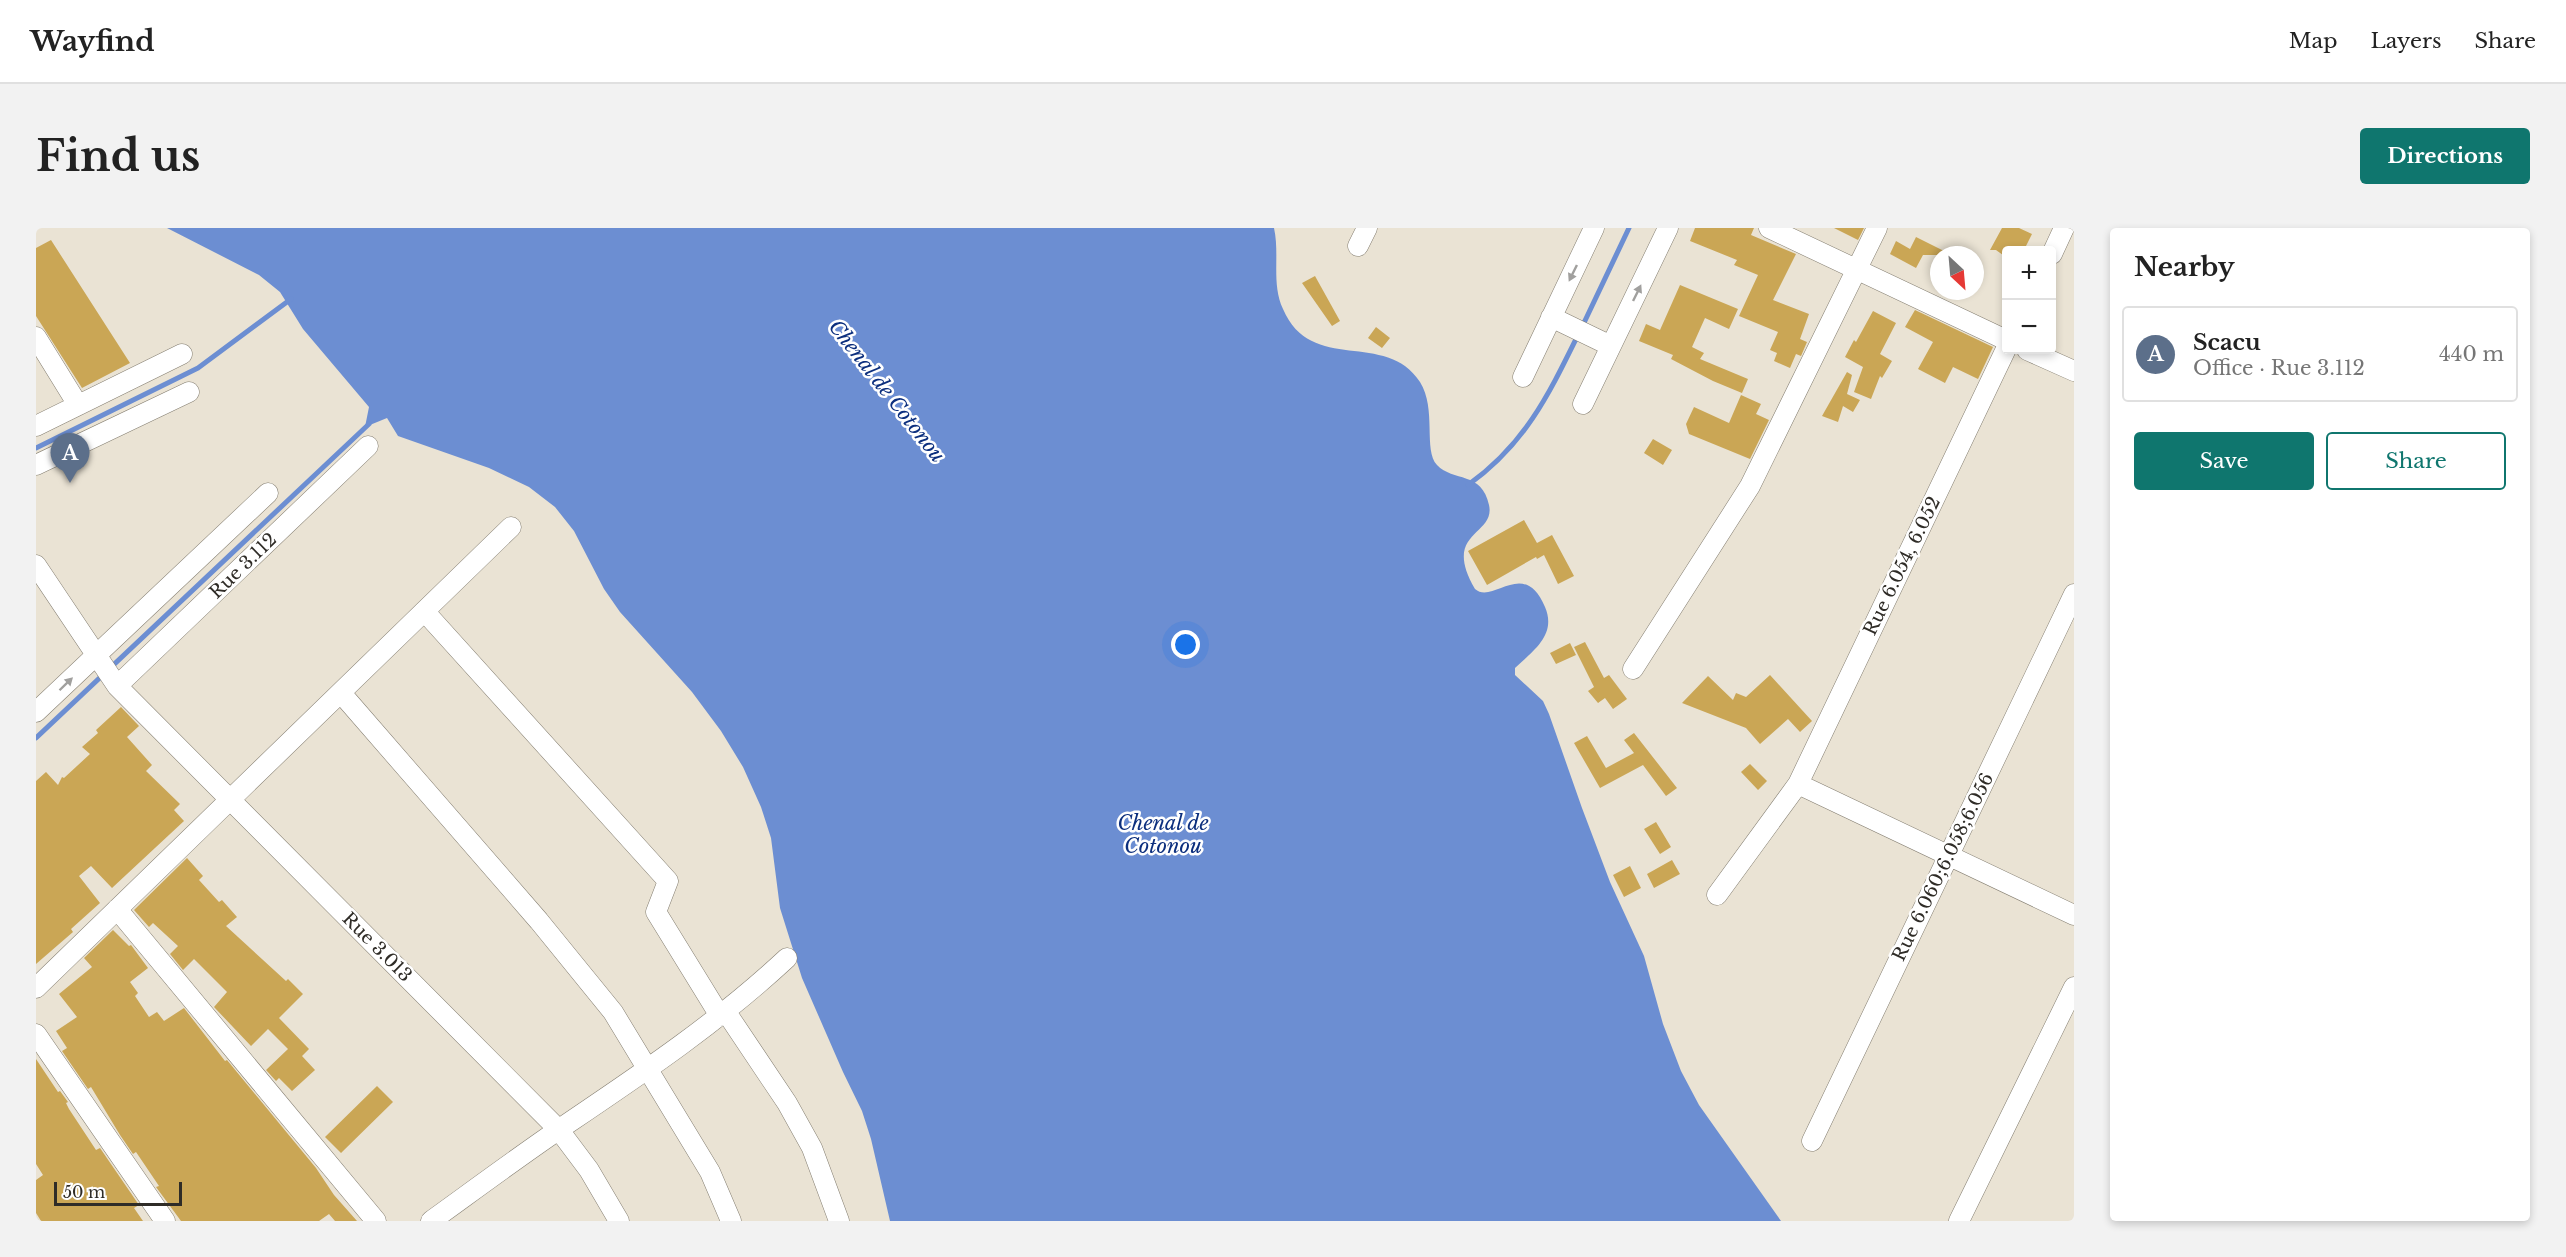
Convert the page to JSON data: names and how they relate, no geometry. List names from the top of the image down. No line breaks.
{"streets":{"street":["Rue 3.112","Rue 6.054, 6.052","Rue 6.060;6.058;6.056","Rue 3.013"]},"crossings":[["Rue 3.112","Rue 3.013"]],"water":["Chenal de Cotonou"],"scale_bar":"50 m","north":"bottom right","page":{"header":"Wayfind","nav":["Map","Layers","Share"],"buttons":["Directions",["Save","Share"]],"title":"Find us","heading":"Nearby","map_buttons":["+","−"],"list":[{"mark":"A","name":"Scacu","note":"Office · Rue 3.112","value":"440 m"}],"pins":"A","scale":"50 m"}}
